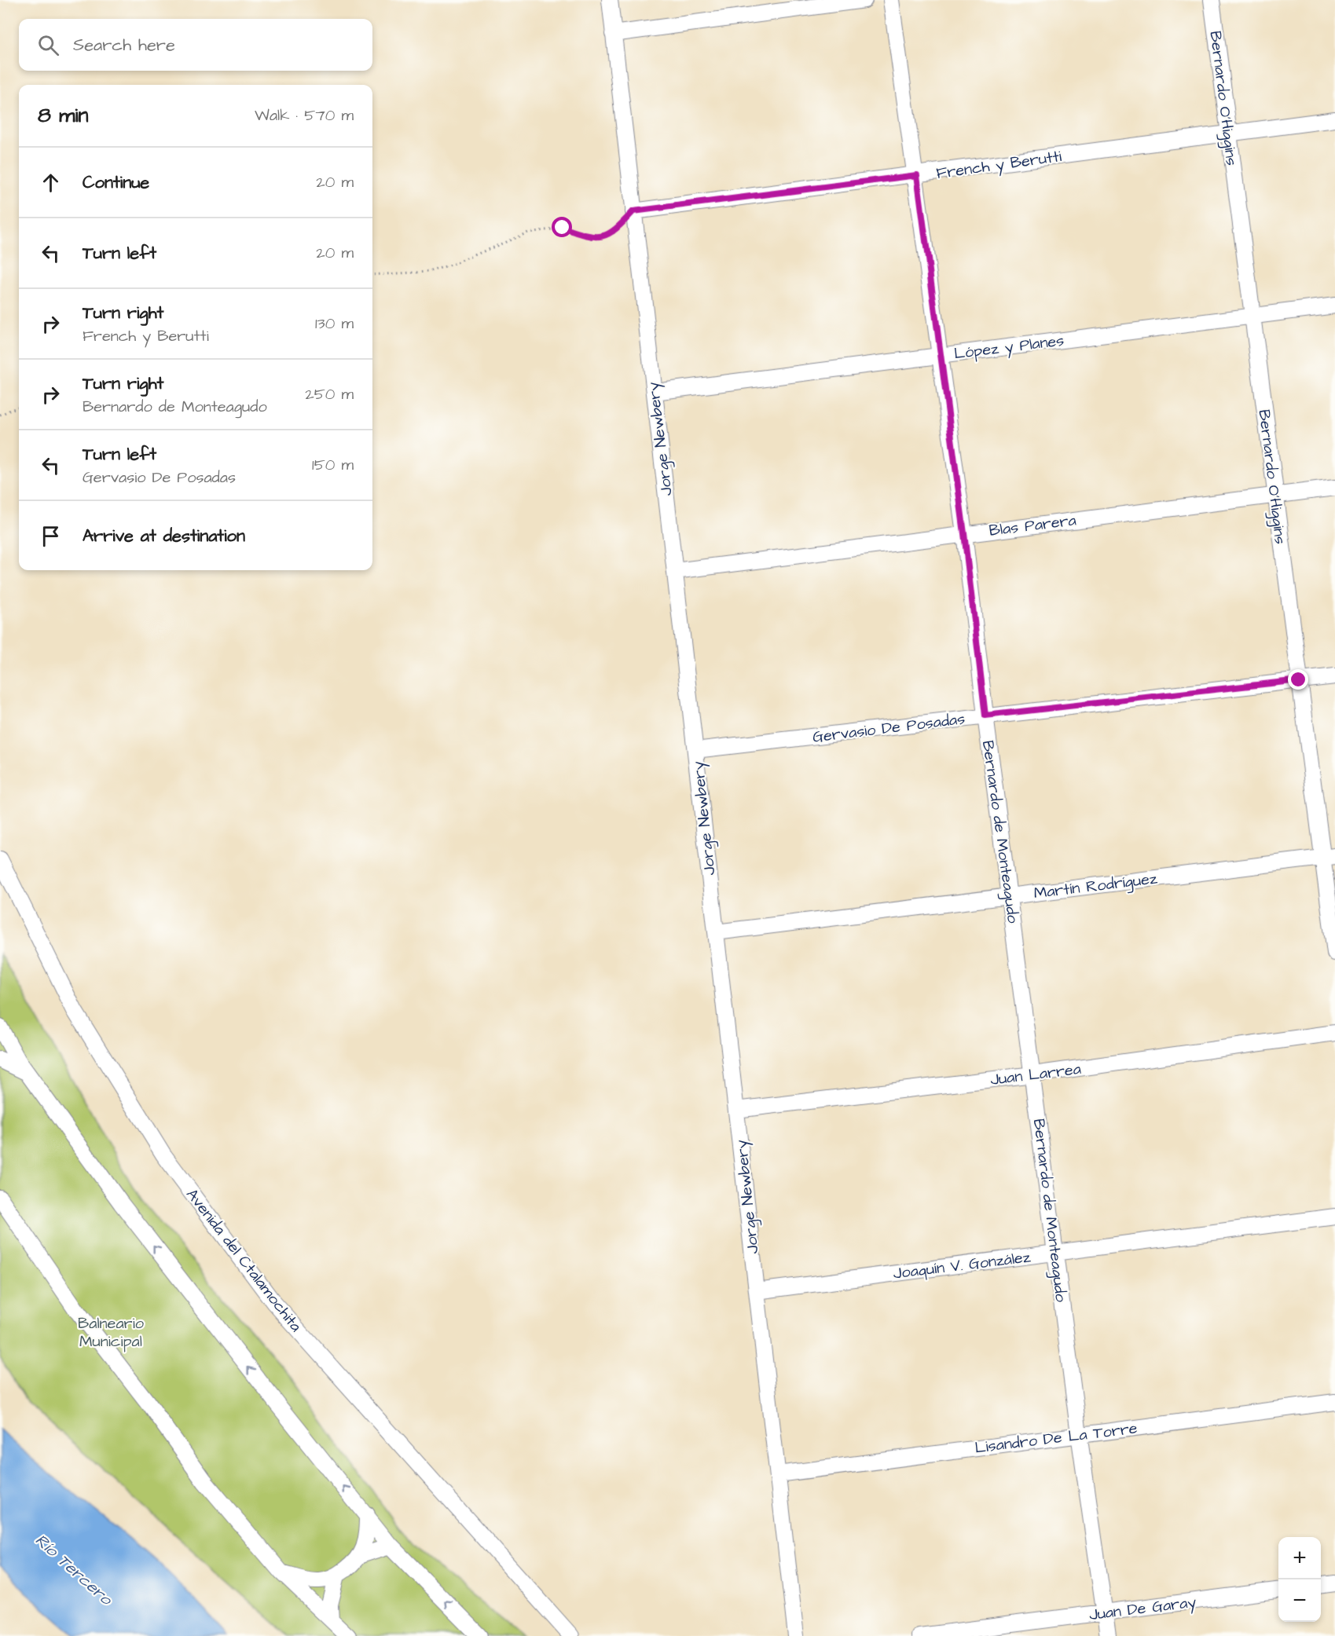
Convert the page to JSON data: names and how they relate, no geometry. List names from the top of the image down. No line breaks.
{"streets":{"street":["Bernardo O'Higgins","French y Berutti","López y Planes","Jorge Newbery","Blas Parera","Gervasio De Posadas","Bernardo de Monteagudo","Martín Rodríguez","Juan Larrea","Avenida del Ctalamochita","Joaquín V. González","Lisandro De La Torre","Juan De Garay"]},"crossings":[["Bernardo O'Higgins","French y Berutti"],["Bernardo O'Higgins","López y Planes"],["Bernardo O'Higgins","Blas Parera"],["Bernardo O'Higgins","Gervasio De Posadas"],["Bernardo O'Higgins","Martín Rodríguez"],["French y Berutti","Jorge Newbery"],["French y Berutti","Bernardo de Monteagudo"],["López y Planes","Jorge Newbery"],["López y Planes","Bernardo de Monteagudo"],["Jorge Newbery","Blas Parera"],["Jorge Newbery","Gervasio De Posadas"],["Jorge Newbery","Martín Rodríguez"],["Jorge Newbery","Juan Larrea"],["Jorge Newbery","Joaquín V. González"],["Jorge Newbery","Lisandro De La Torre"],["Blas Parera","Bernardo de Monteagudo"],["Gervasio De Posadas","Bernardo de Monteagudo"],["Bernardo de Monteagudo","Martín Rodríguez"],["Bernardo de Monteagudo","Juan Larrea"],["Bernardo de Monteagudo","Joaquín V. González"],["Bernardo de Monteagudo","Lisandro De La Torre"],["Bernardo de Monteagudo","Juan De Garay"]],"water":["Río Tercero"],"parks":["Balneario Municipal"],"page":{"search":"Search here","heading":["8 min","Walk · 570 m"],"list":[["Continue","20 m"],["Turn left","20 m"],["Turn right","French y Berutti","130 m"],["Turn right","Bernardo de Monteagudo","250 m"],["Turn left","Gervasio De Posadas","150 m"],"Arrive at destination"],"map_buttons":["+","−"]}}
